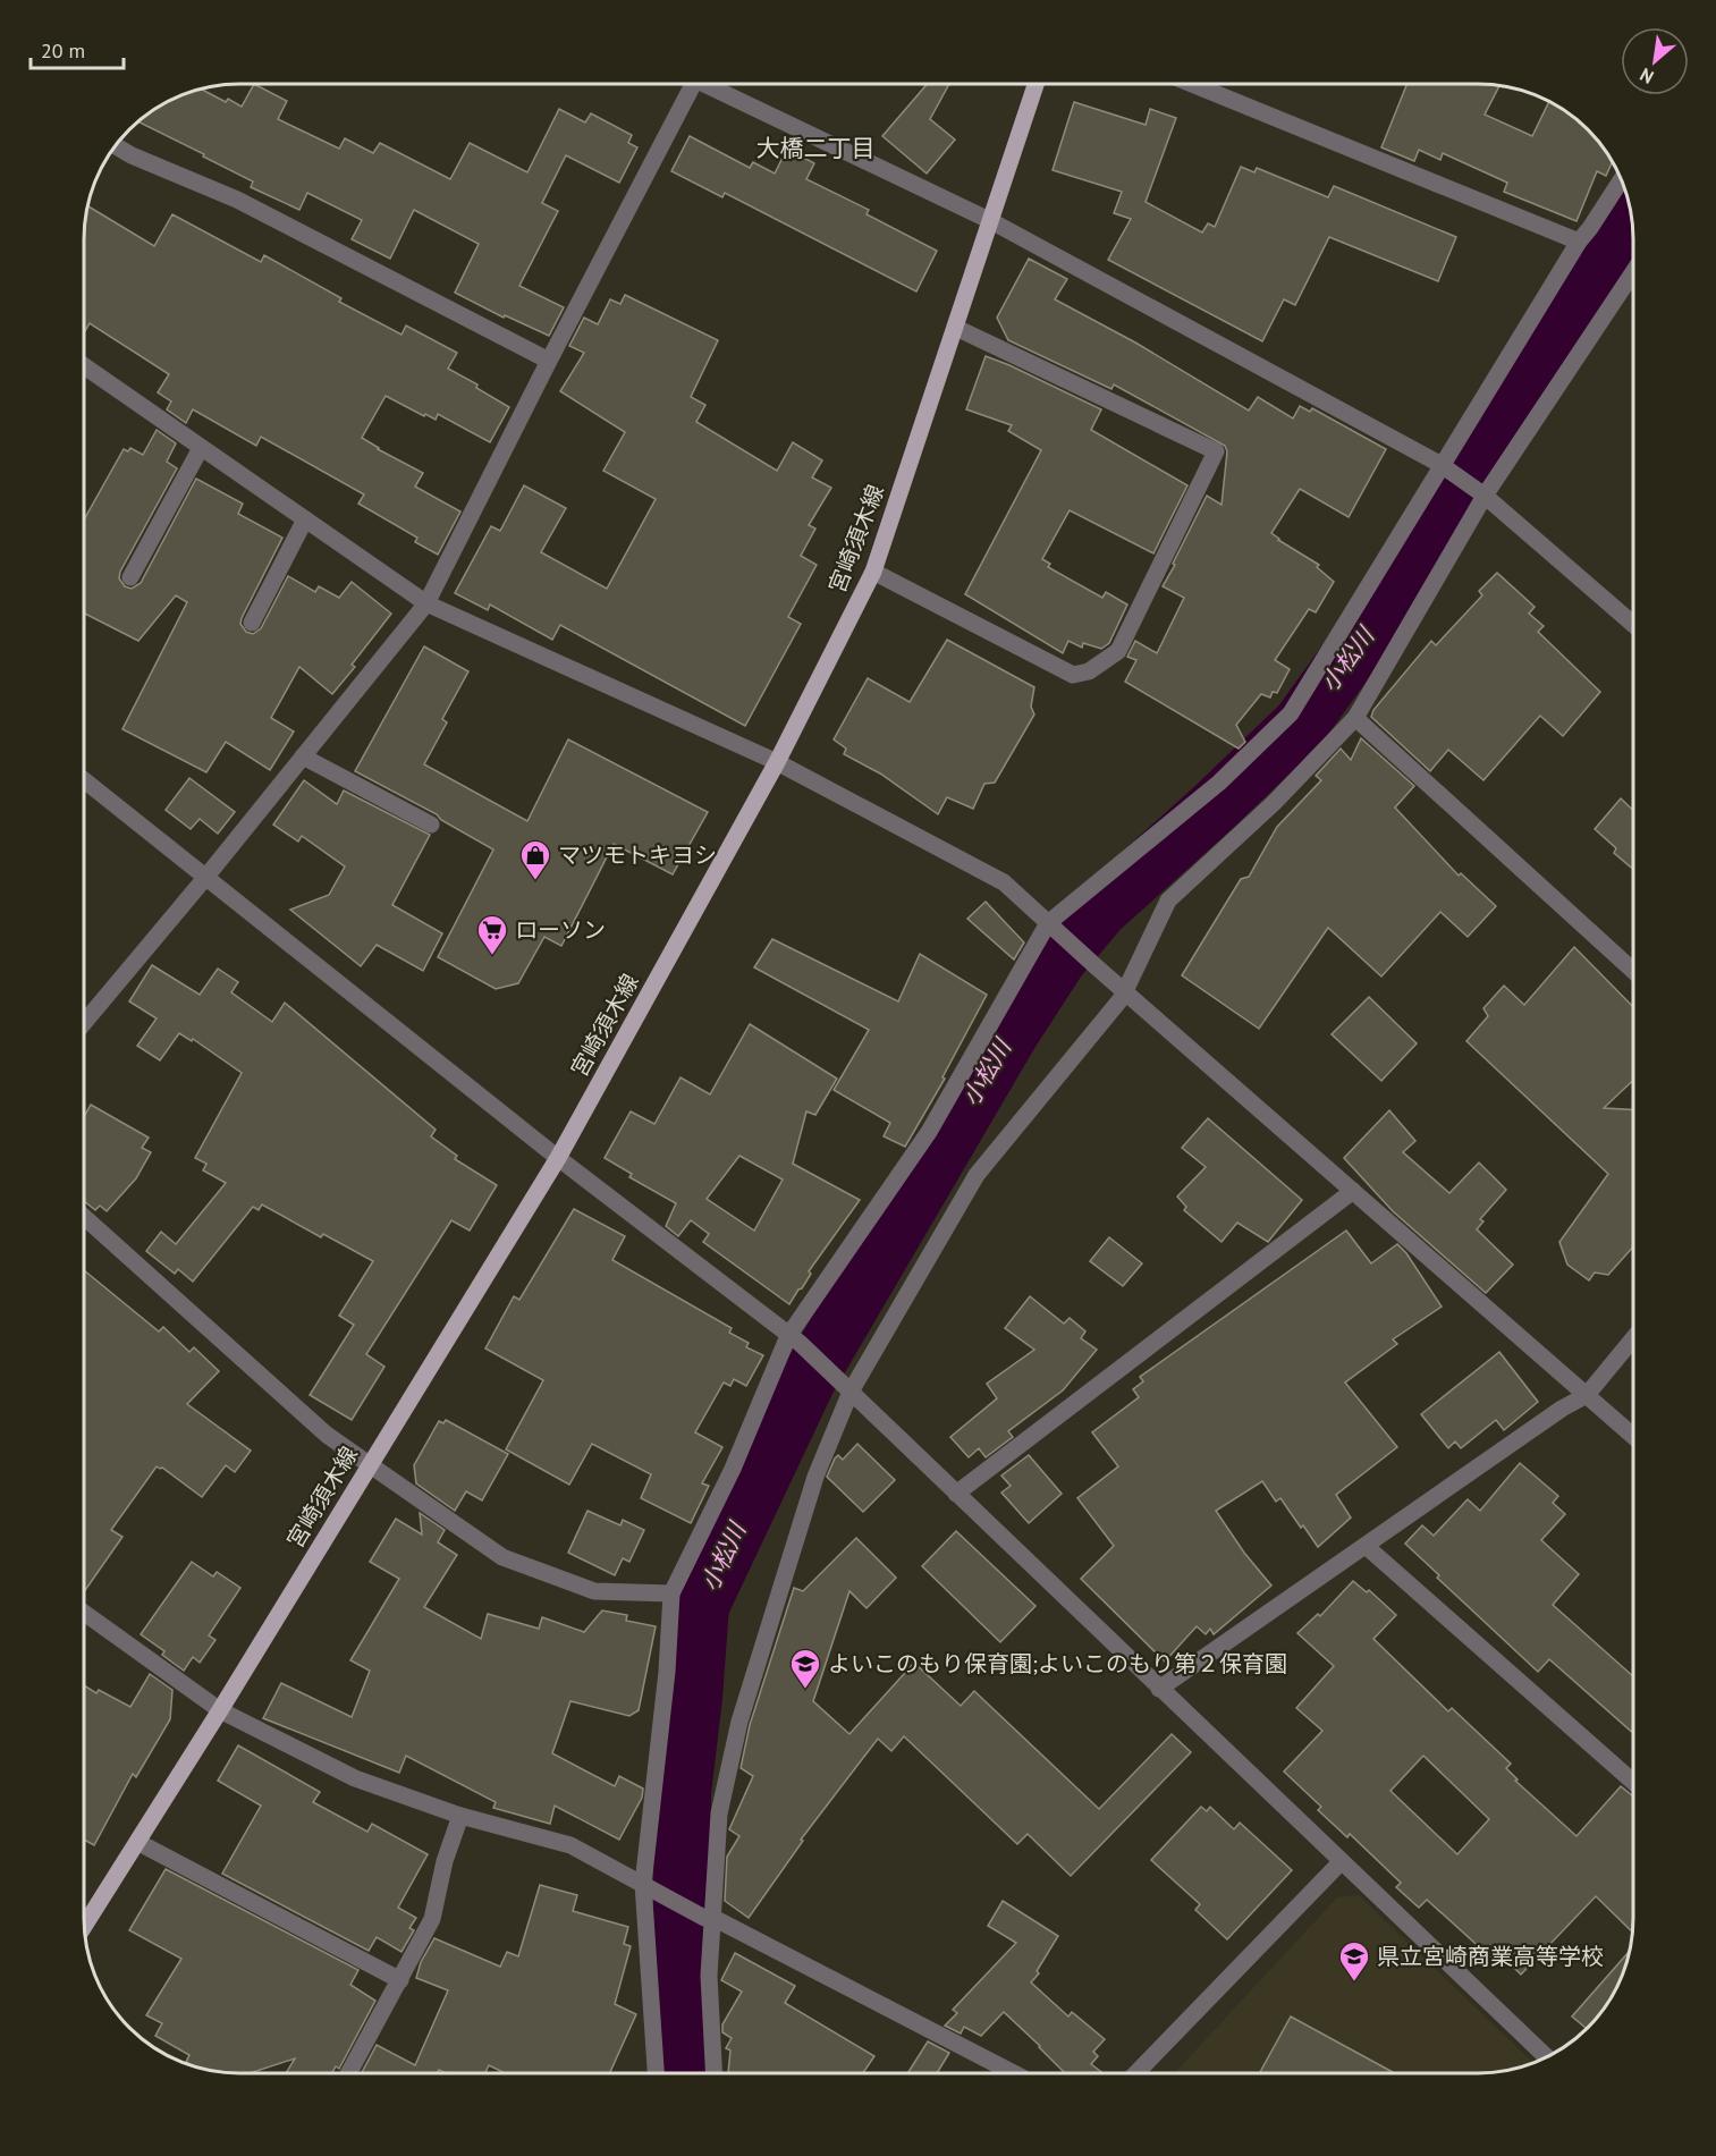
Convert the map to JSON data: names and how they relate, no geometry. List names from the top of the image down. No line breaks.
{"streets":{"main road":["宮崎須木線"]},"districts":["大橋二丁目"],"water":["小松川"],"places":{"shop":["マツモトキヨシ"],"supermarket":["ローソン"],"school or university":["よいこのもり保育園;よいこのもり第２保育園","県立宮崎商業高等学校"]},"scale_bar":"20 m","north":"bottom left"}
